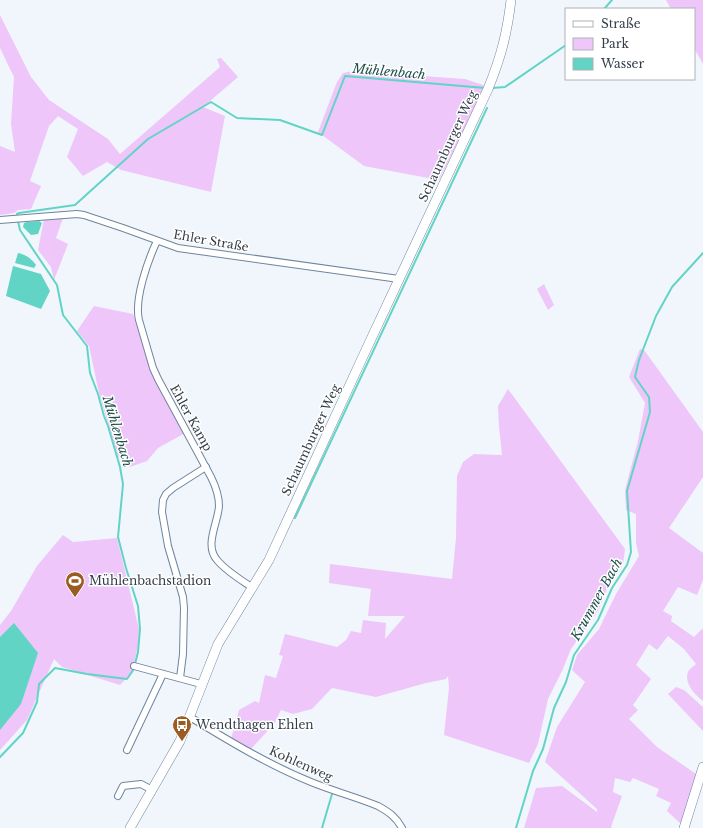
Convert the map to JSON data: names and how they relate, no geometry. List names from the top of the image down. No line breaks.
{"streets":{"street":["Schaumburger Weg","Ehler Straße","Ehler Kamp","Kohlenweg"]},"crossings":[["Schaumburger Weg","Ehler Straße"],["Schaumburger Weg","Ehler Kamp"],["Schaumburger Weg","Kohlenweg"],["Ehler Straße","Ehler Kamp"]],"water":["Mühlenbach","Krummer Bach"],"places":{"sports":["Mühlenbachstadion"],"bus stop":["Wendthagen Ehlen"]},"legend":["Straße","Park","Wasser"]}
